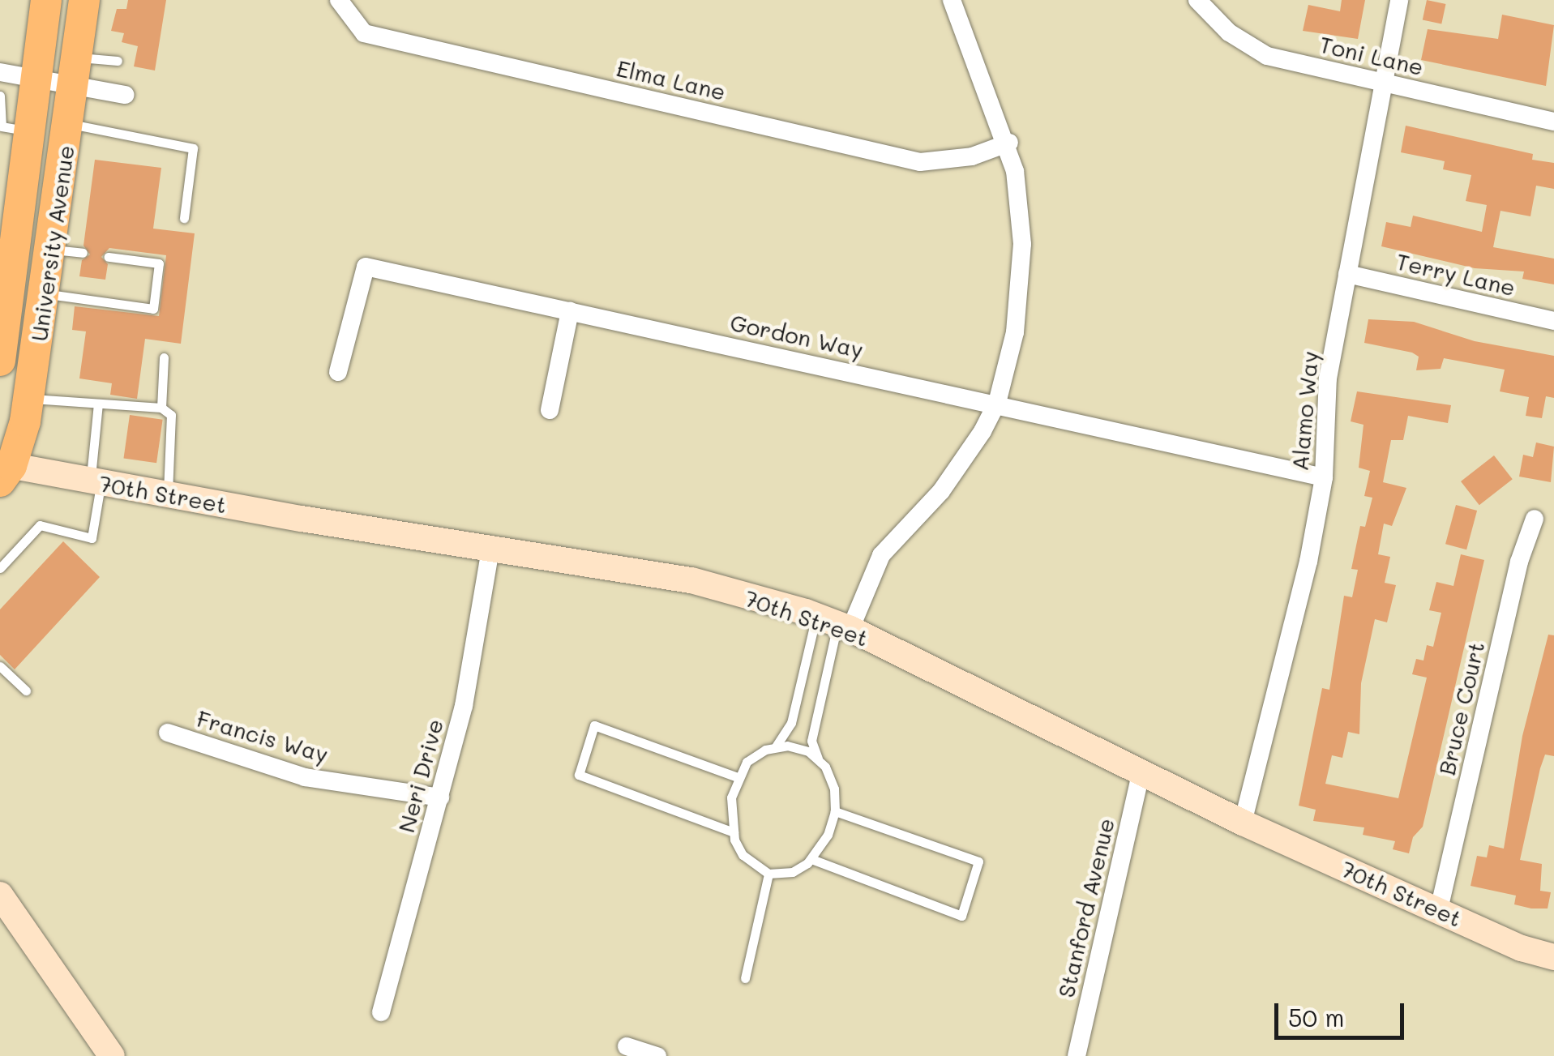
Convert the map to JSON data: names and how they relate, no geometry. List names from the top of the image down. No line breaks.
{"streets":{"main road":["University Avenue","70th Street"],"street":["Toni Lane","Elma Lane","Terry Lane","Gordon Way","Alamo Way","Bruce Court","Francis Way","Neri Drive","Stanford Avenue"]},"crossings":[["Toni Lane","Alamo Way"],["University Avenue","70th Street"],["Terry Lane","Alamo Way"],["Gordon Way","Alamo Way"],["Alamo Way","70th Street"],["70th Street","Bruce Court"],["70th Street","Neri Drive"],["70th Street","Stanford Avenue"],["Francis Way","Neri Drive"]],"scale_bar":"50 m"}
